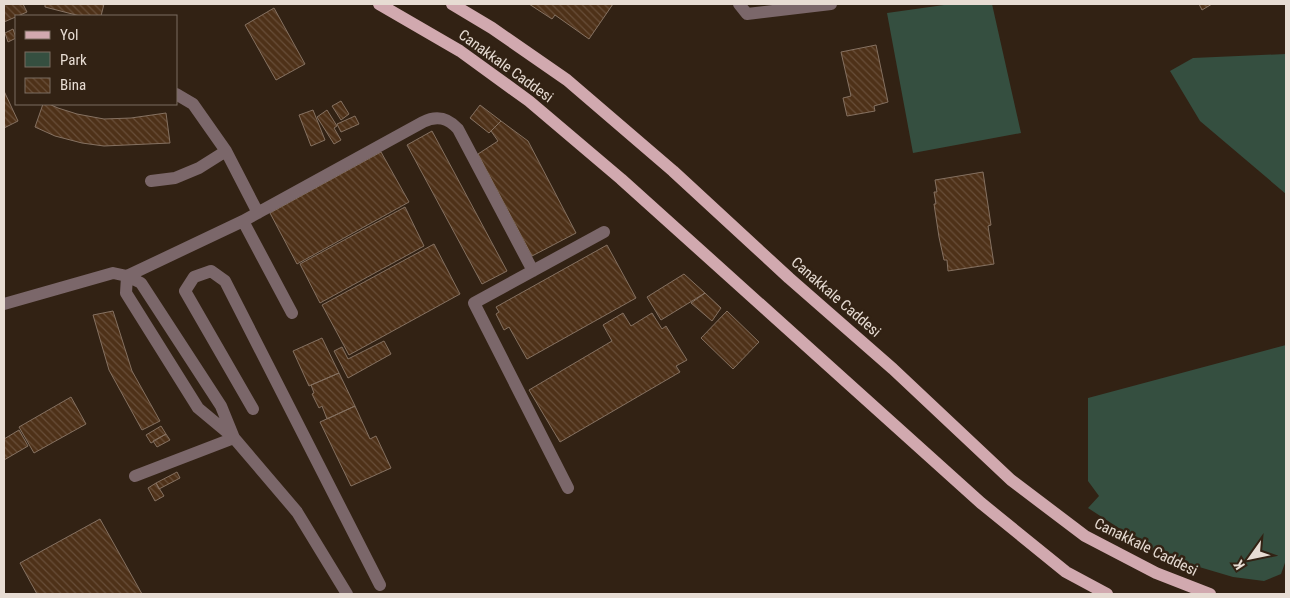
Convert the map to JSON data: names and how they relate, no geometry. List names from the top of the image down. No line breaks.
{"streets":{"main road":["Canakkale Caddesi"]},"legend":["Yol","Park","Bina"],"north":"bottom left"}
